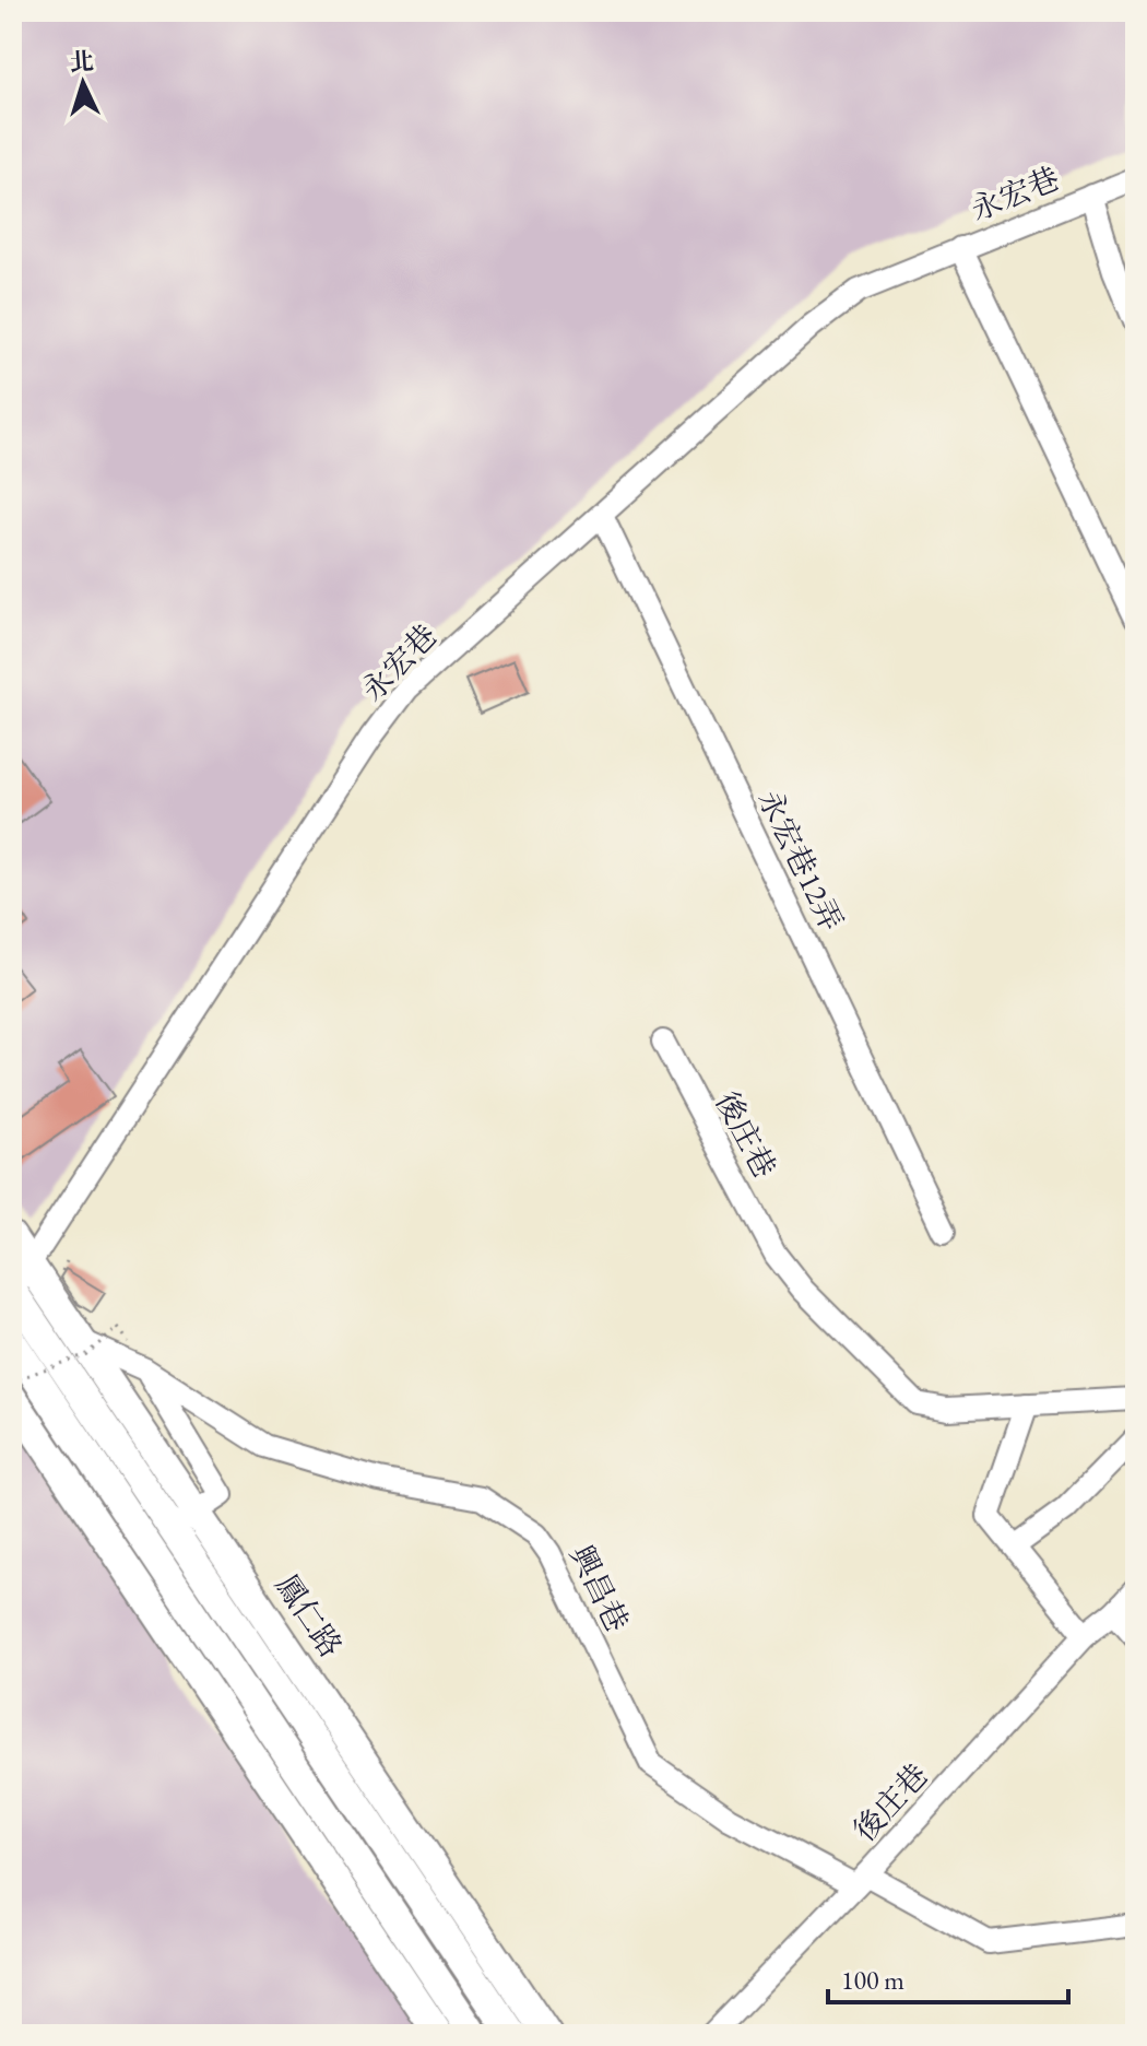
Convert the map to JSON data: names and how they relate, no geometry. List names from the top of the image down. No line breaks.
{"streets":{"main road":["鳳仁路"],"street":["永宏巷","永宏巷12弄","後庄巷","興昌巷"]},"crossings":[["永宏巷","永宏巷12弄"],["永宏巷","鳳仁路"],["後庄巷","興昌巷"],["興昌巷","鳳仁路"]],"scale_bar":"100 m","north":"top"}
